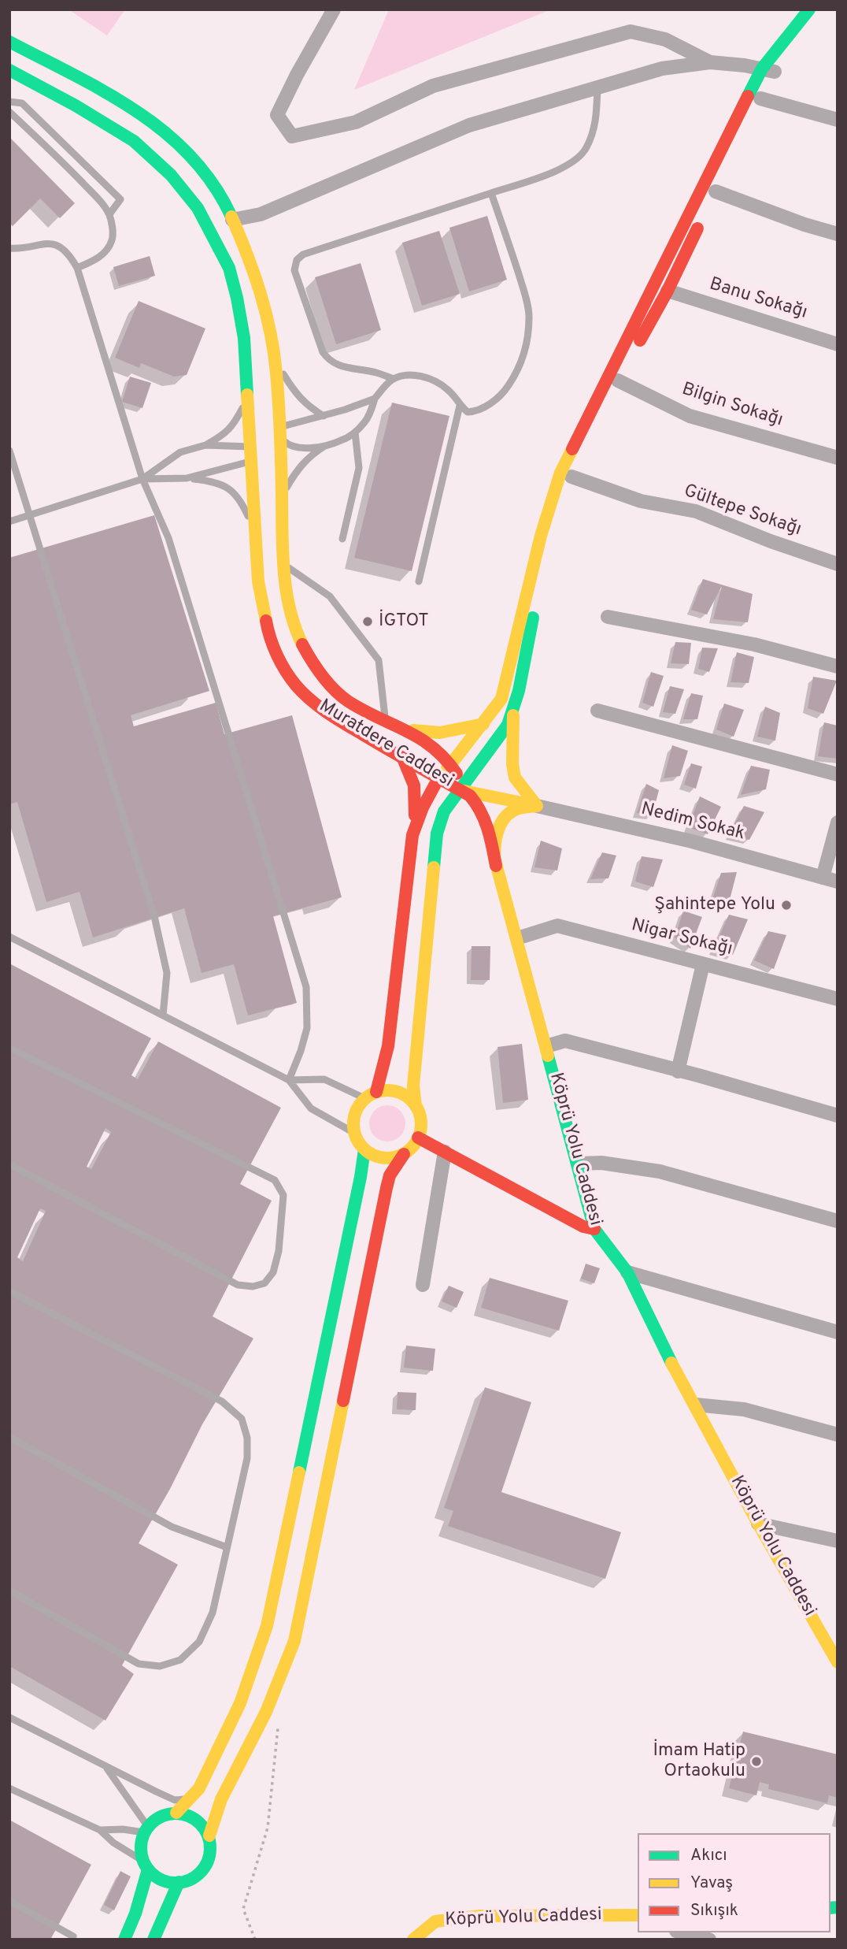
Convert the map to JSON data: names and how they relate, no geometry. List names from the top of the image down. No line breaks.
{"streets":{"main road":["Muratdere Caddesi","Köprü Yolu Caddesi"],"street":["Banu Sokağı","Bilgin Sokağı","Gültepe Sokağı","Nedim Sokak","Nigar Sokağı"]},"crossings":[["Nedim Sokak","Köprü Yolu Caddesi"],["Nigar Sokağı","Köprü Yolu Caddesi"]],"places":["İGTOT","Şahintepe Yolu","İmam Hatip Ortaokulu"],"legend":["Akıcı","Yavaş","Sıkışık"]}
